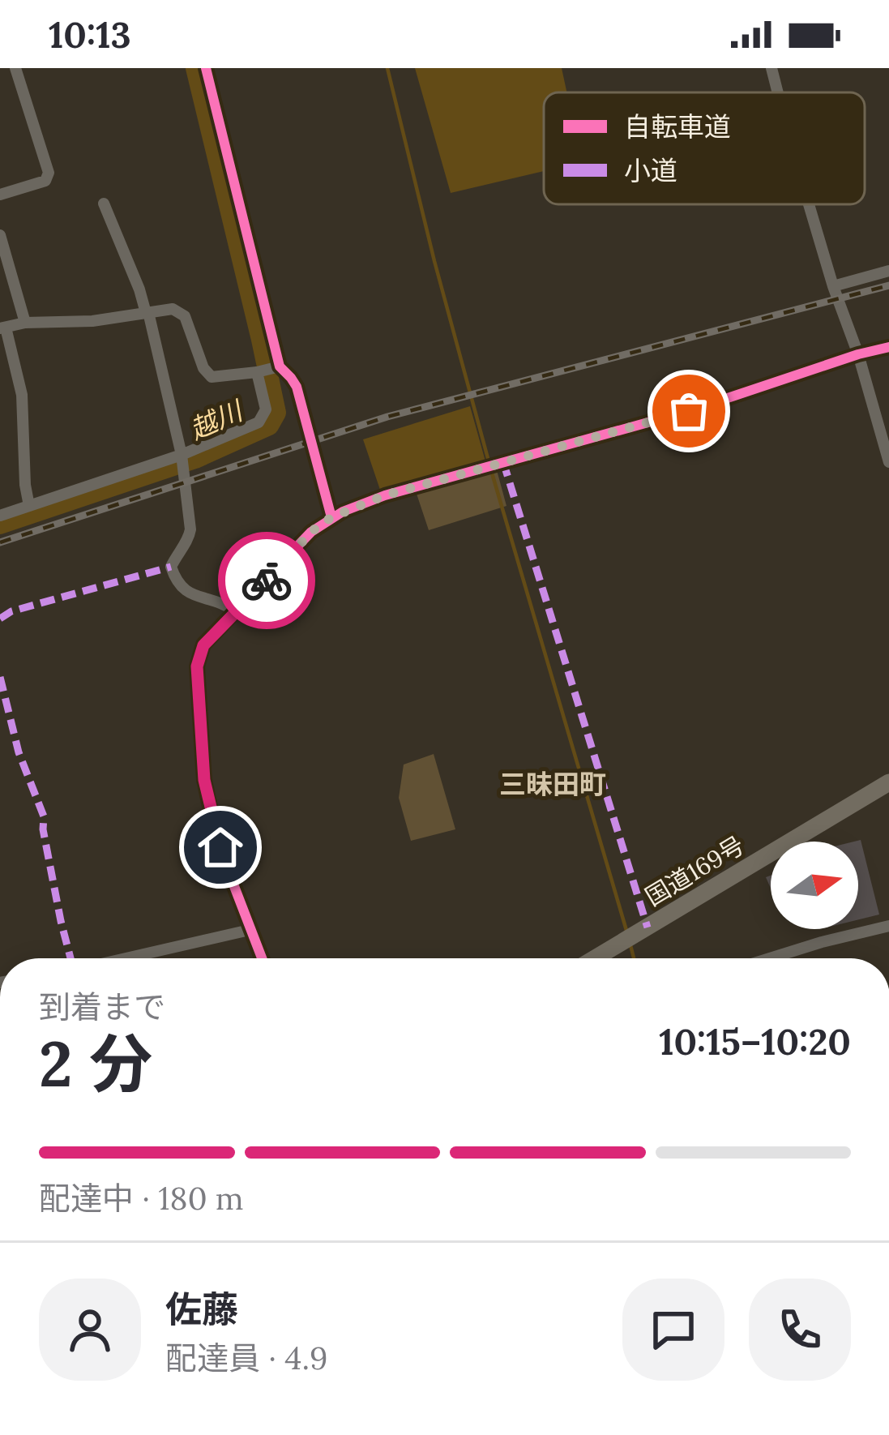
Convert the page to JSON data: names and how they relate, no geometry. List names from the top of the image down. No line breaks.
{"streets":{"highway":["国道169号"]},"districts":["三昧田町"],"water":["越川"],"legend":["自転車道","小道"],"north":"right","page":{"status":"10:13","heading":["2 分","到着まで","10:15–10:20"],"panel":["佐藤","配達員 · 4.9"],"bar":"配達中 · 180 m"}}
